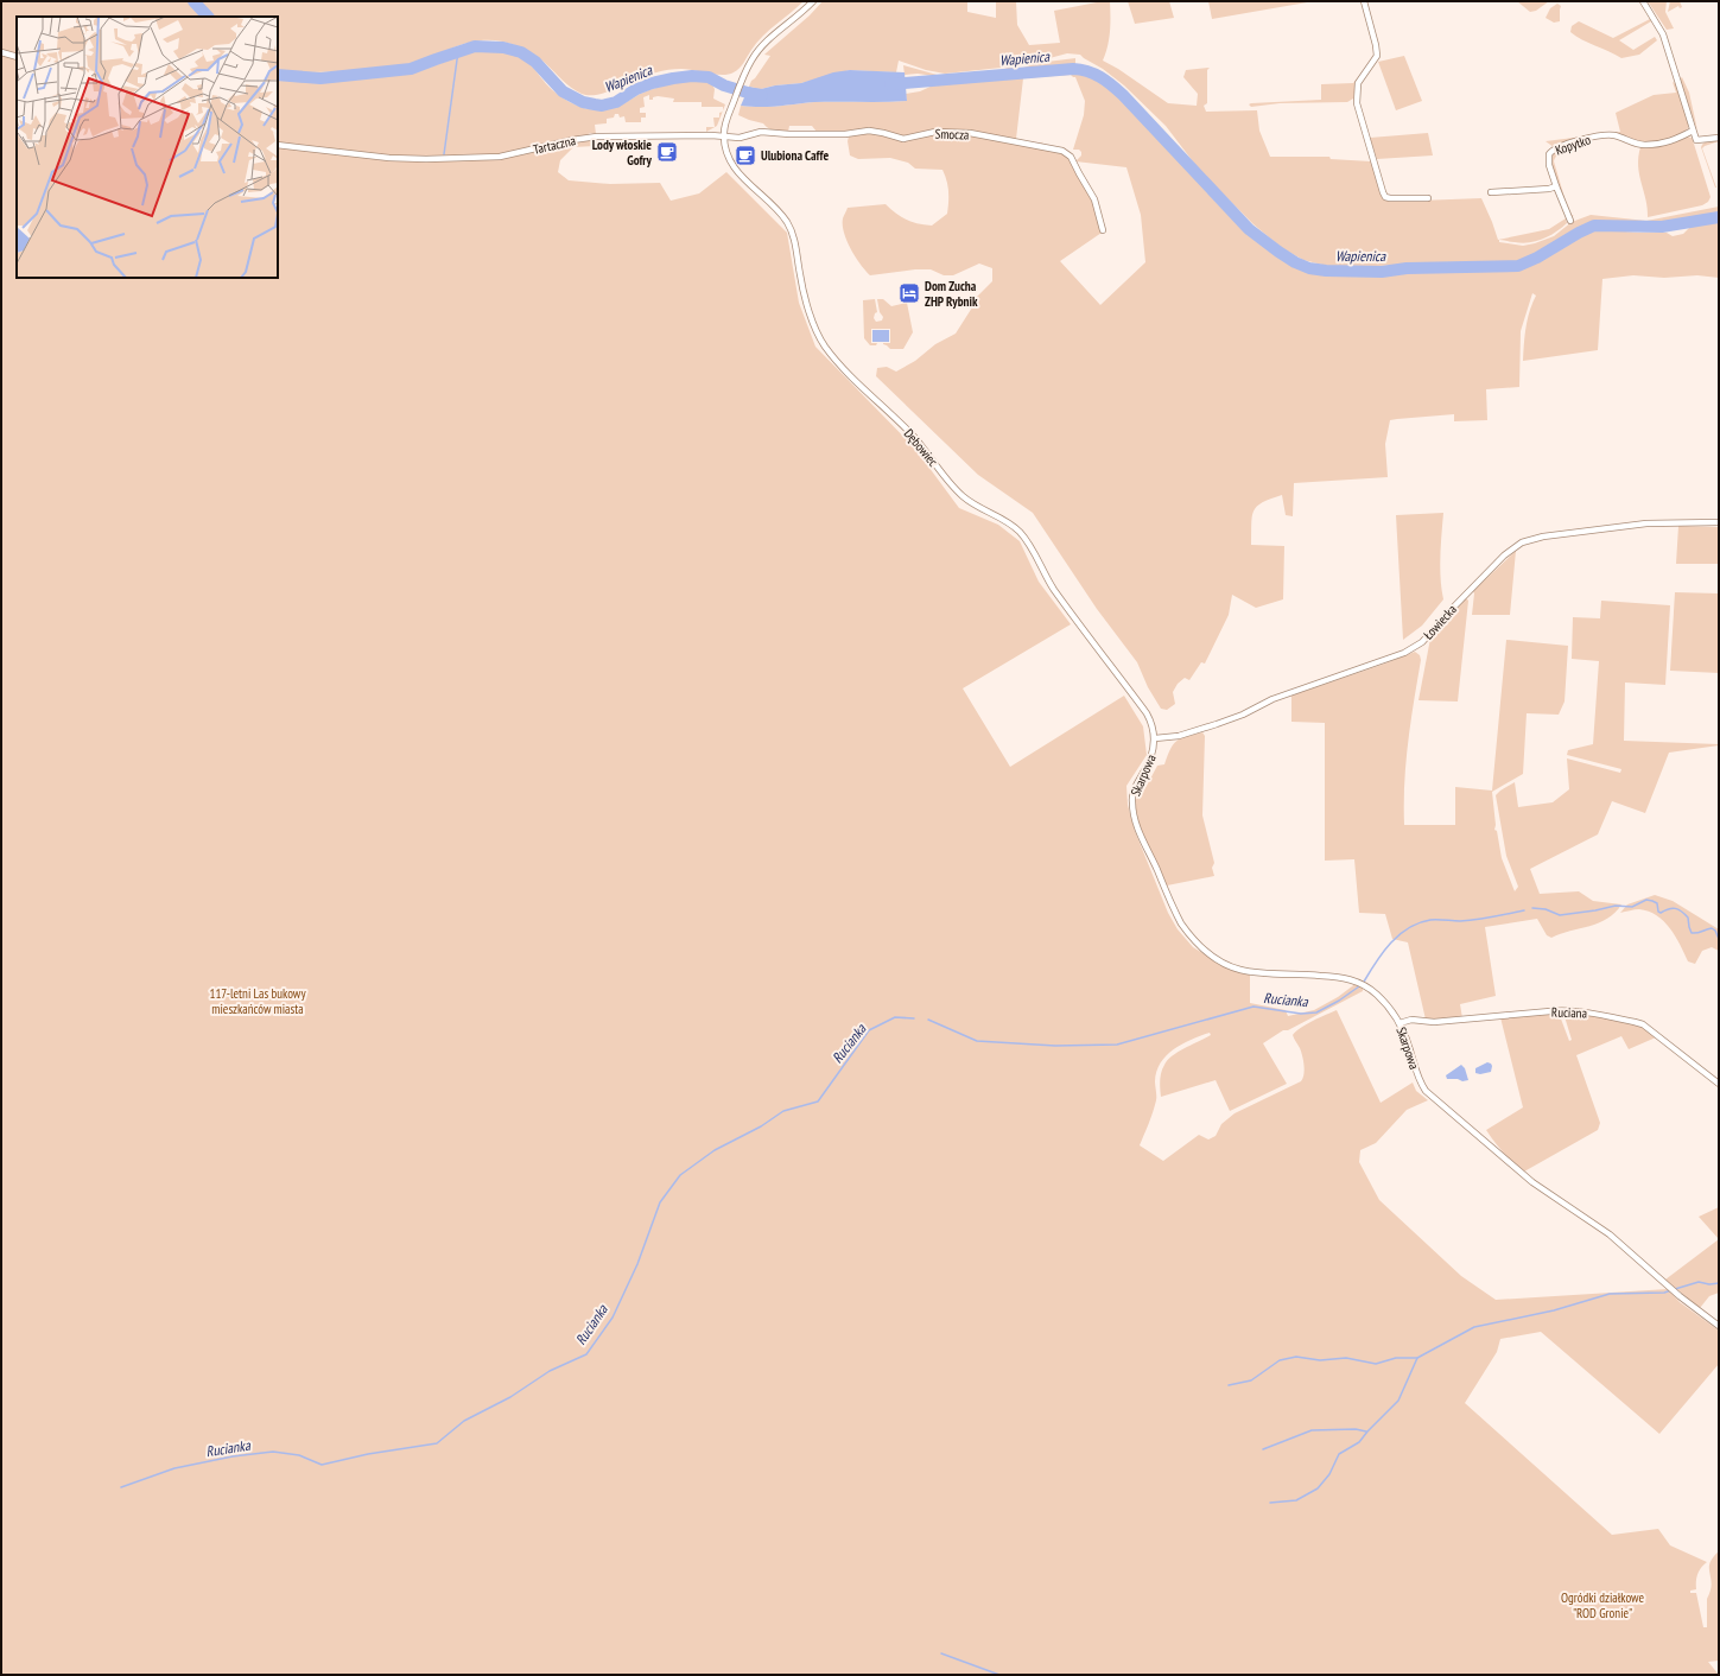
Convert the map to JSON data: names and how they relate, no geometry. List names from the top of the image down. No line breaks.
{"streets":{"street":["Smocza","Tartaczna","Kopytko","Dębowiec","Łowiecka","Skarpowa","Ruciana"]},"crossings":[["Smocza","Tartaczna"],["Smocza","Dębowiec"],["Tartaczna","Dębowiec"],["Dębowiec","Łowiecka"],["Dębowiec","Skarpowa"],["Łowiecka","Skarpowa"],["Skarpowa","Ruciana"]],"water":["Wapienica","Rucianka"],"parks":["117-letni Las bukowy mieszkańców miasta","Ogródki działkowe \"ROD Gronie\""],"places":{"cafe":["Lody włoskie Gofry","Ulubiona Caffe"],"hotel":["Dom Zucha ZHP Rybnik"]}}
